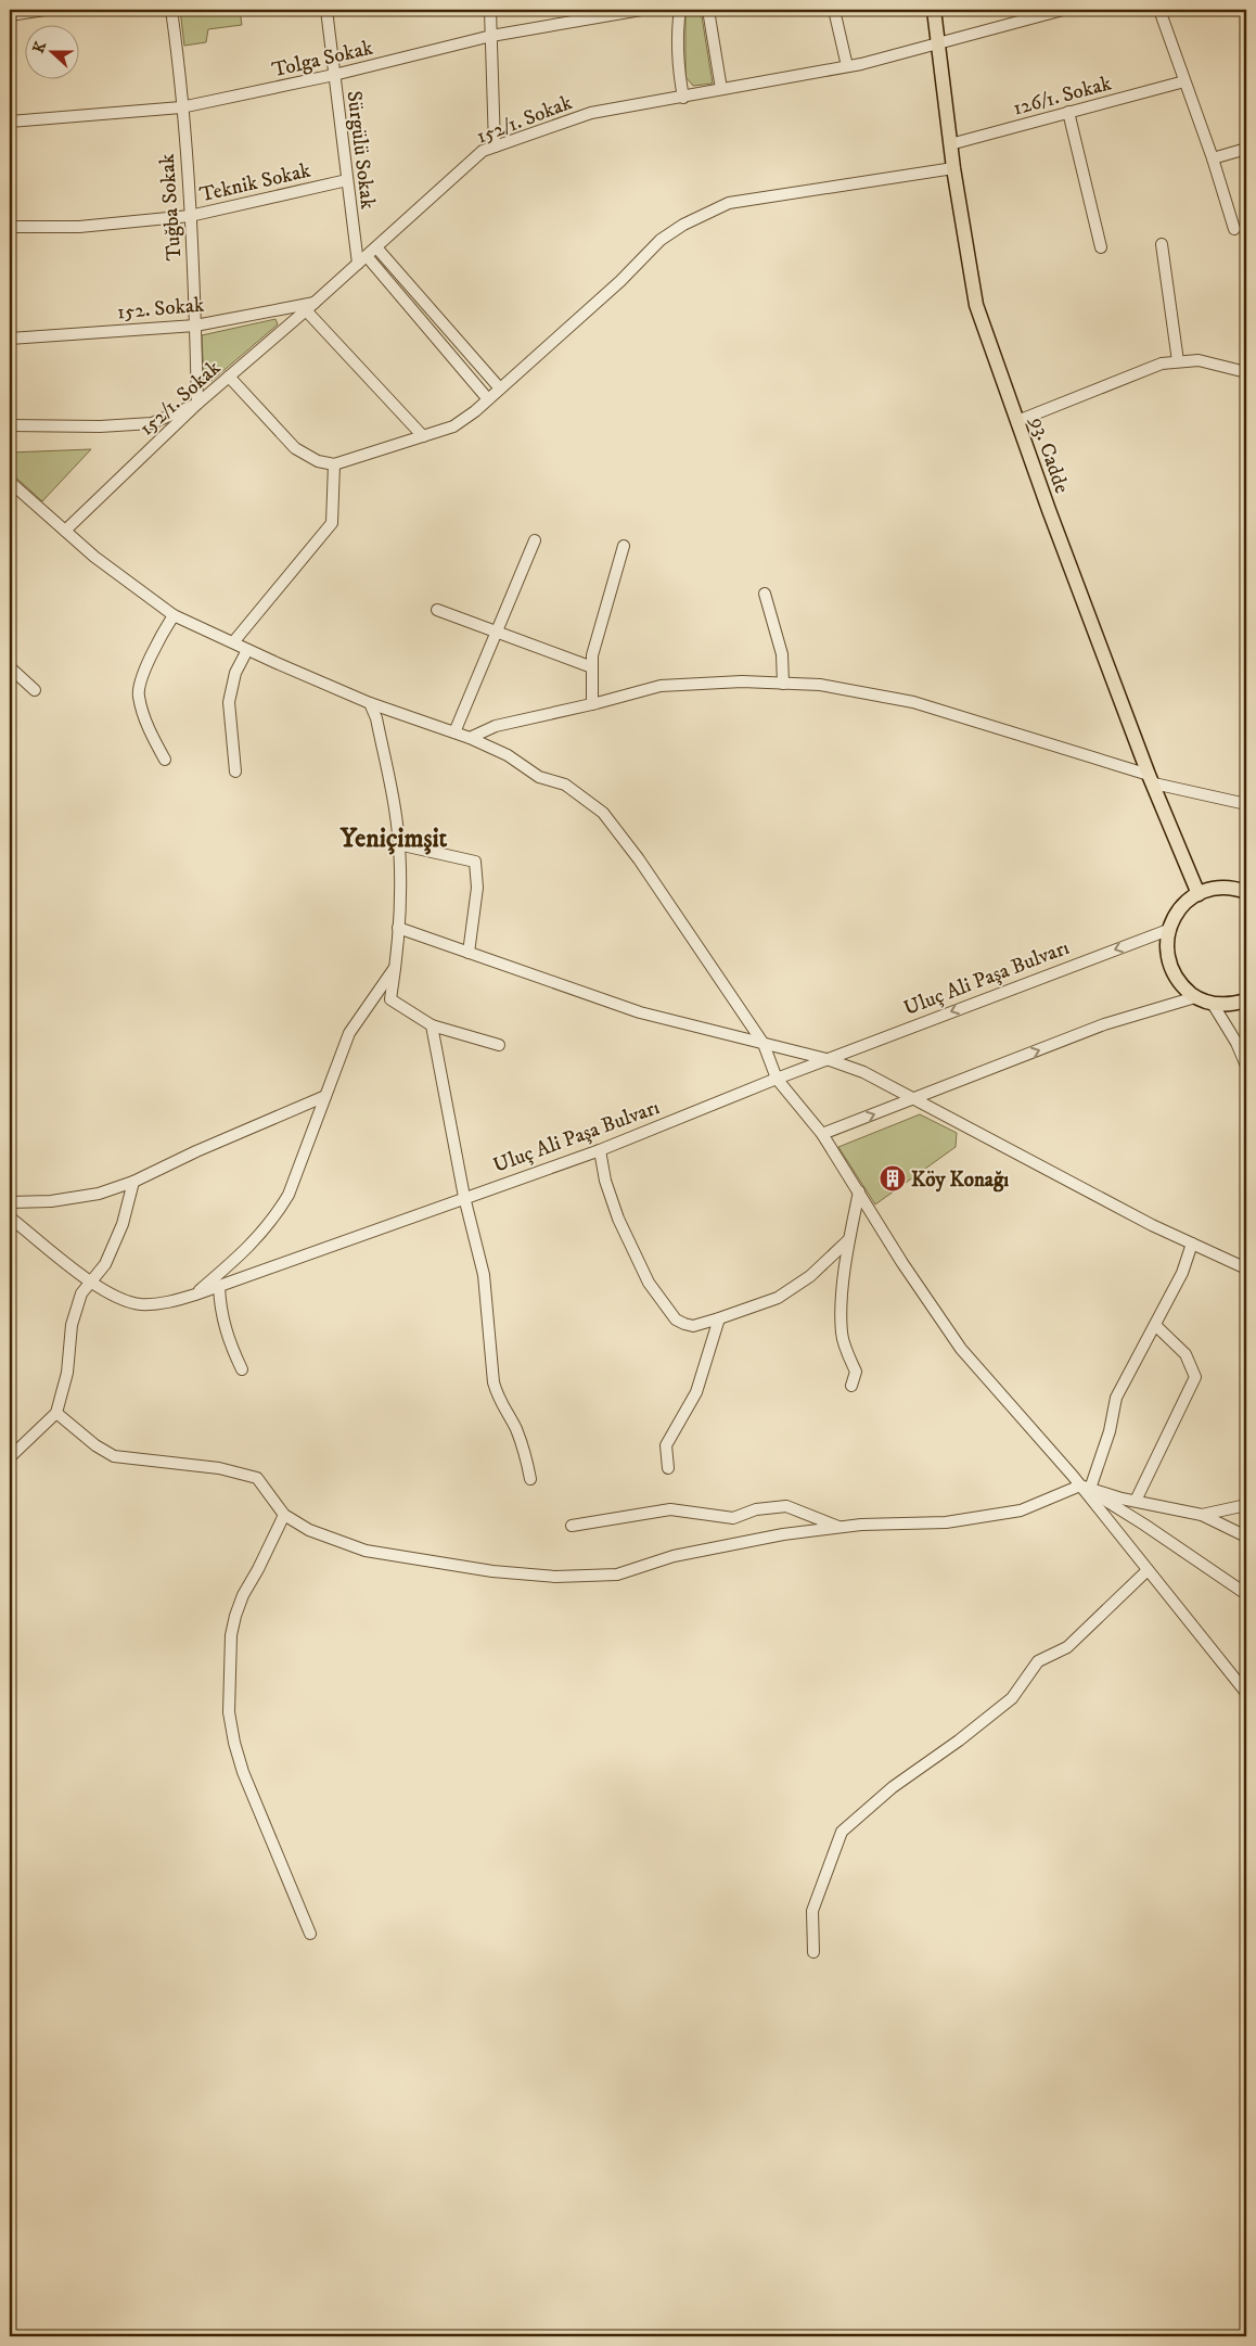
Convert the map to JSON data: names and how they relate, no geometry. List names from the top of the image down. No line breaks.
{"streets":{"main road":["93. Cadde"],"street":["Tolga Sokak","126/1. Sokak","152/1. Sokak","Sürgülü Sokak","Teknik Sokak","Tuğba Sokak","152. Sokak","Uluç Ali Paşa Bulvarı"]},"crossings":[["Tolga Sokak","Sürgülü Sokak"],["Tolga Sokak","Tuğba Sokak"],["126/1. Sokak","93. Cadde"],["152/1. Sokak","Sürgülü Sokak"],["152/1. Sokak","Tuğba Sokak"],["152/1. Sokak","152. Sokak"],["152/1. Sokak","93. Cadde"],["Sürgülü Sokak","Teknik Sokak"],["Teknik Sokak","Tuğba Sokak"],["Tuğba Sokak","152. Sokak"]],"districts":["Yeniçimşit"],"places":{"building":["Köy Konağı"]},"north":"left"}
